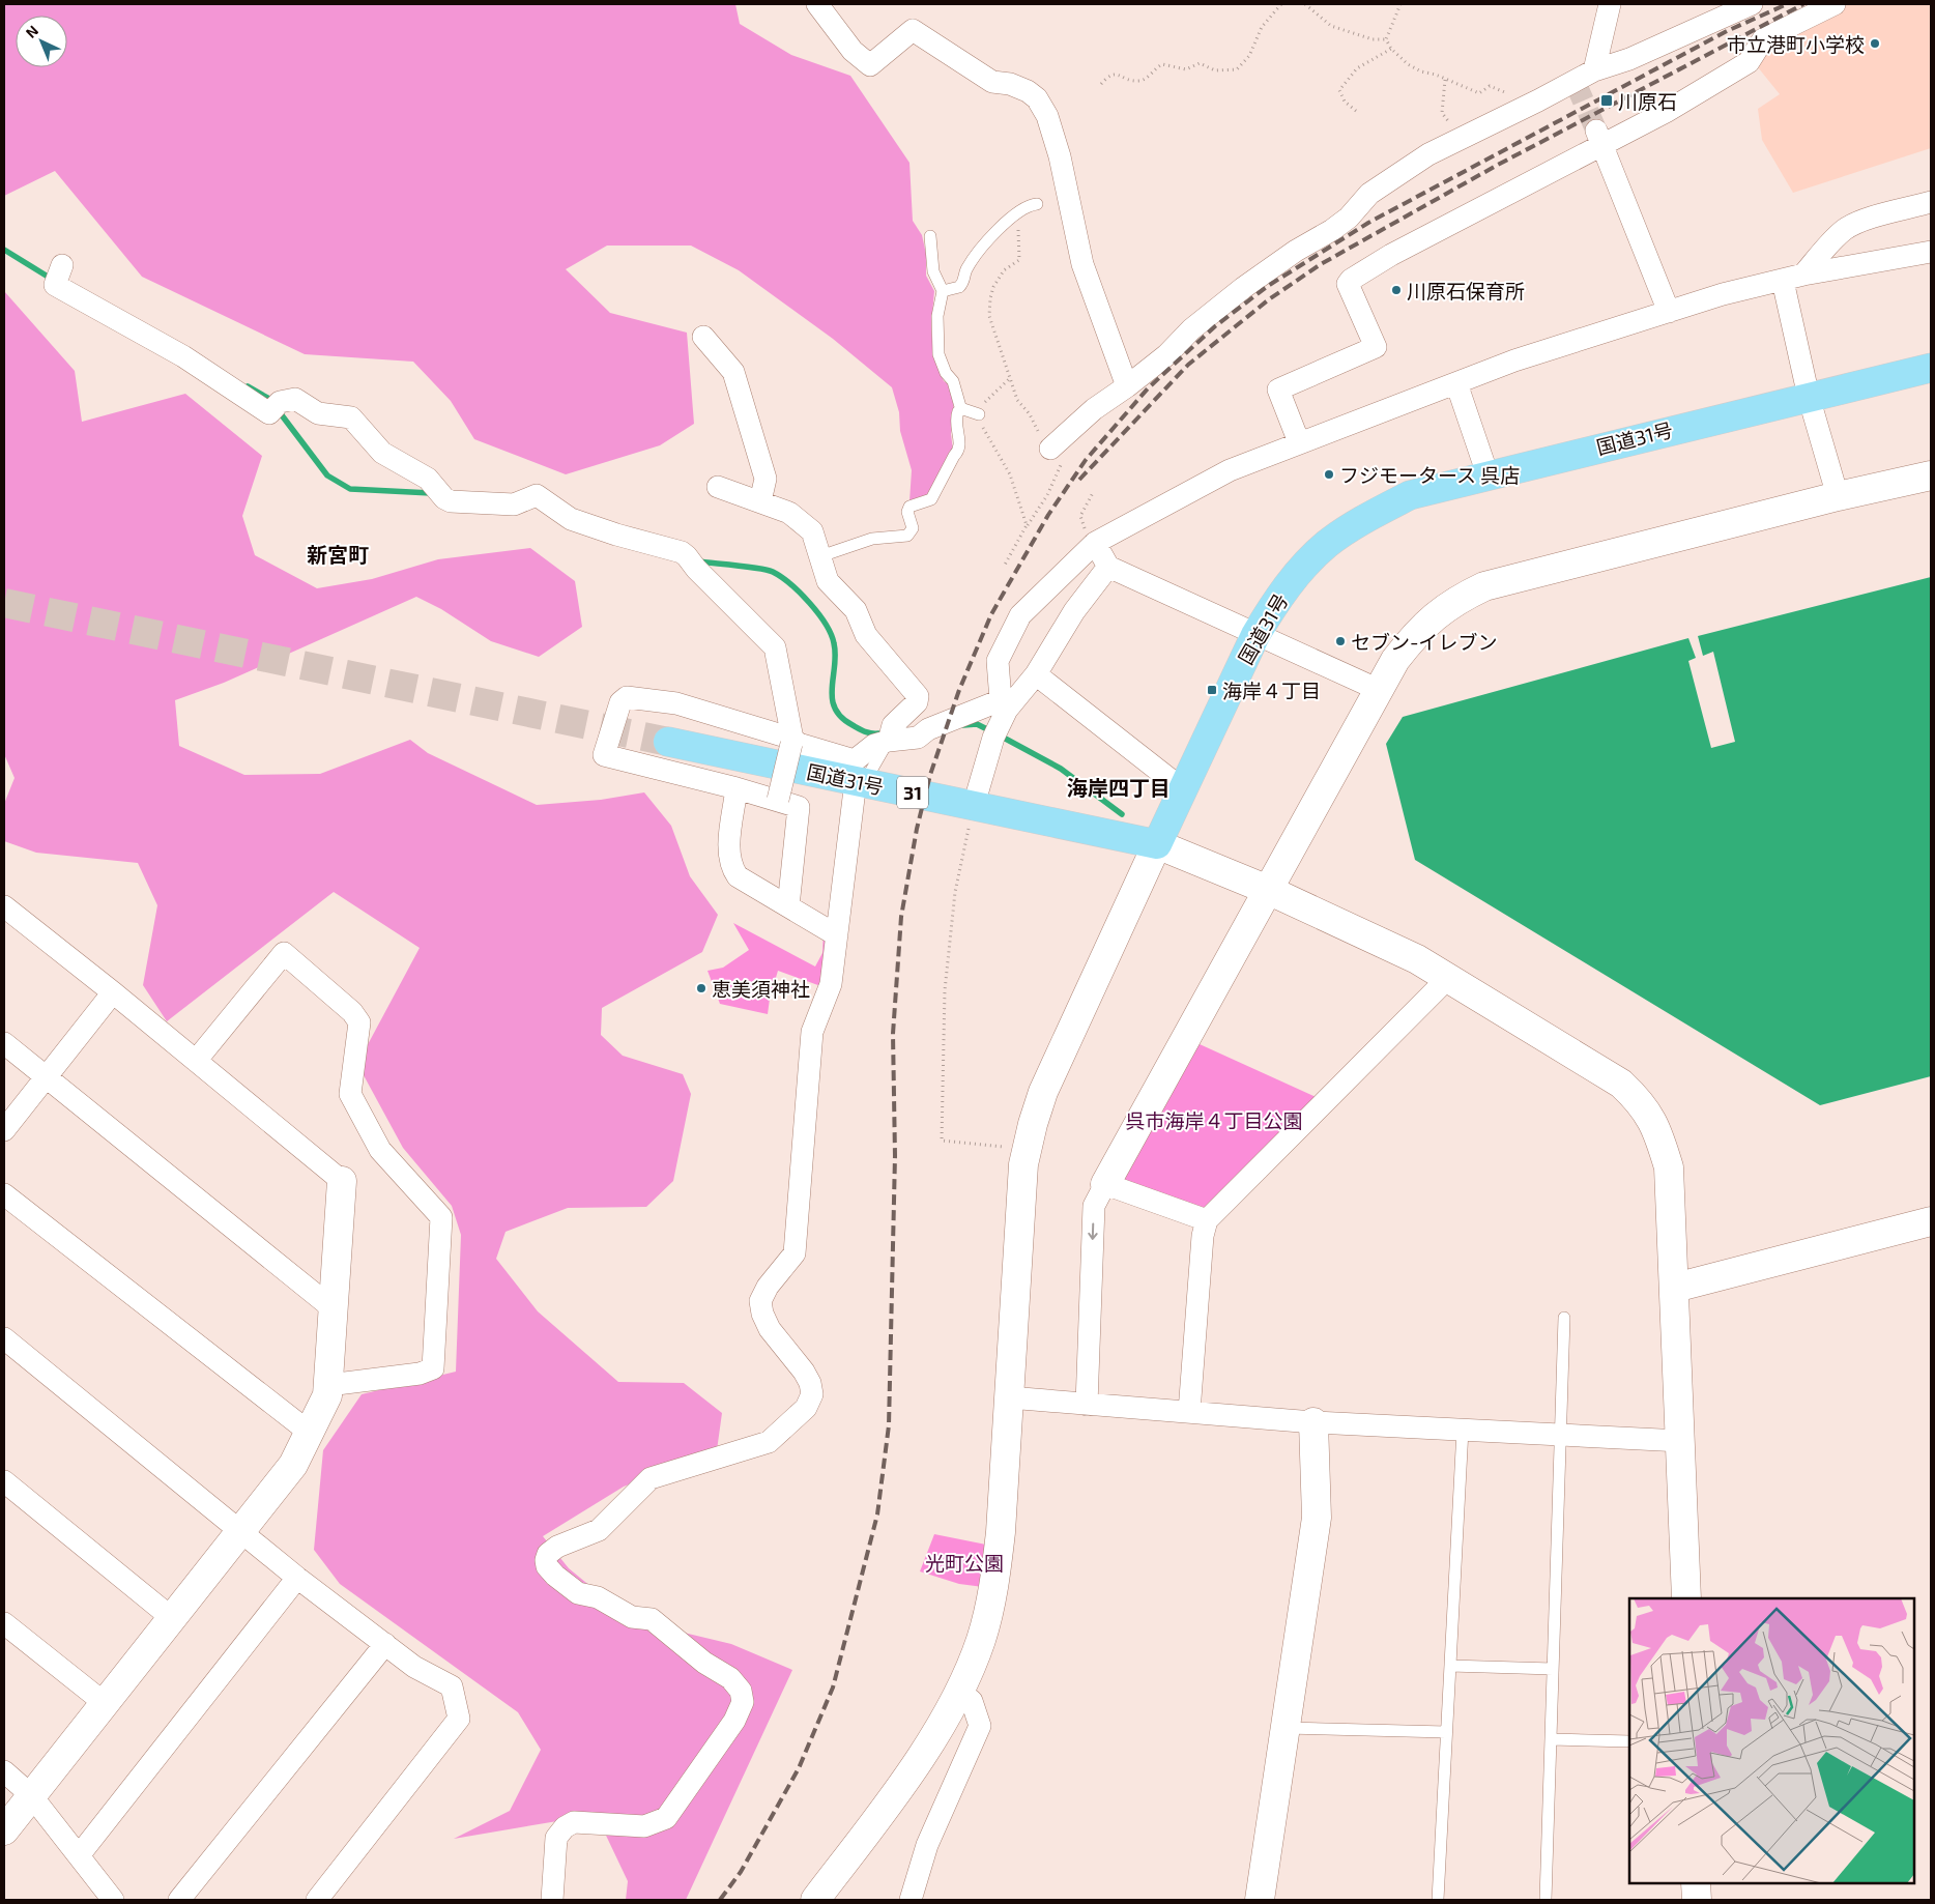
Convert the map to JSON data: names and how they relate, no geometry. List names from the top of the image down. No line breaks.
{"streets":{"highway":["国道31号","31"]},"districts":["新宮町","海岸四丁目"],"parks":["呉市海岸４丁目公園","光町公園"],"places":{"other":["市立港町小学校","川原石保育所","フジモータース 呉店","セブン-イレブン","恵美須神社"],"transit":["川原石","海岸４丁目"]},"north":"top left"}
